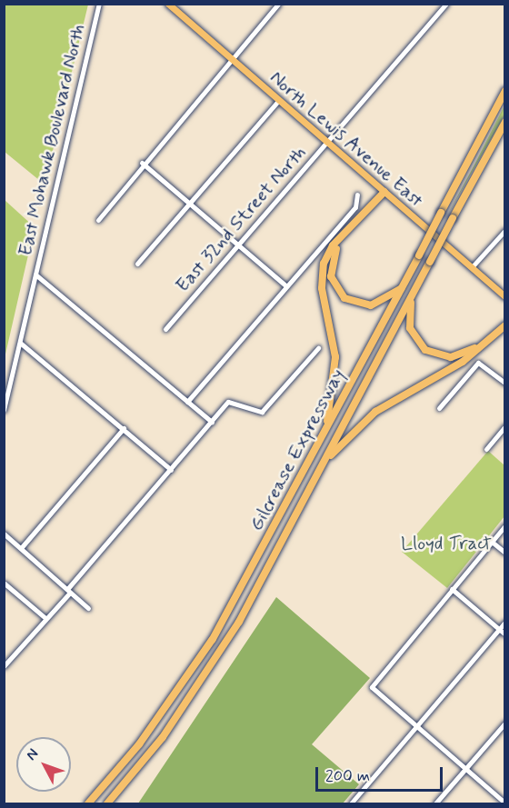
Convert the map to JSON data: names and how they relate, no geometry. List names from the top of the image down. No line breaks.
{"streets":{"highway":["Gilcrease Expressway"],"main road":["North Lewis Avenue East"],"street":["East Mohawk Boulevard North","East 32nd Street North"]},"crossings":[["North Lewis Avenue East","East 32nd Street North"]],"parks":["Lloyd Tract"],"scale_bar":"200 m","north":"top left"}
